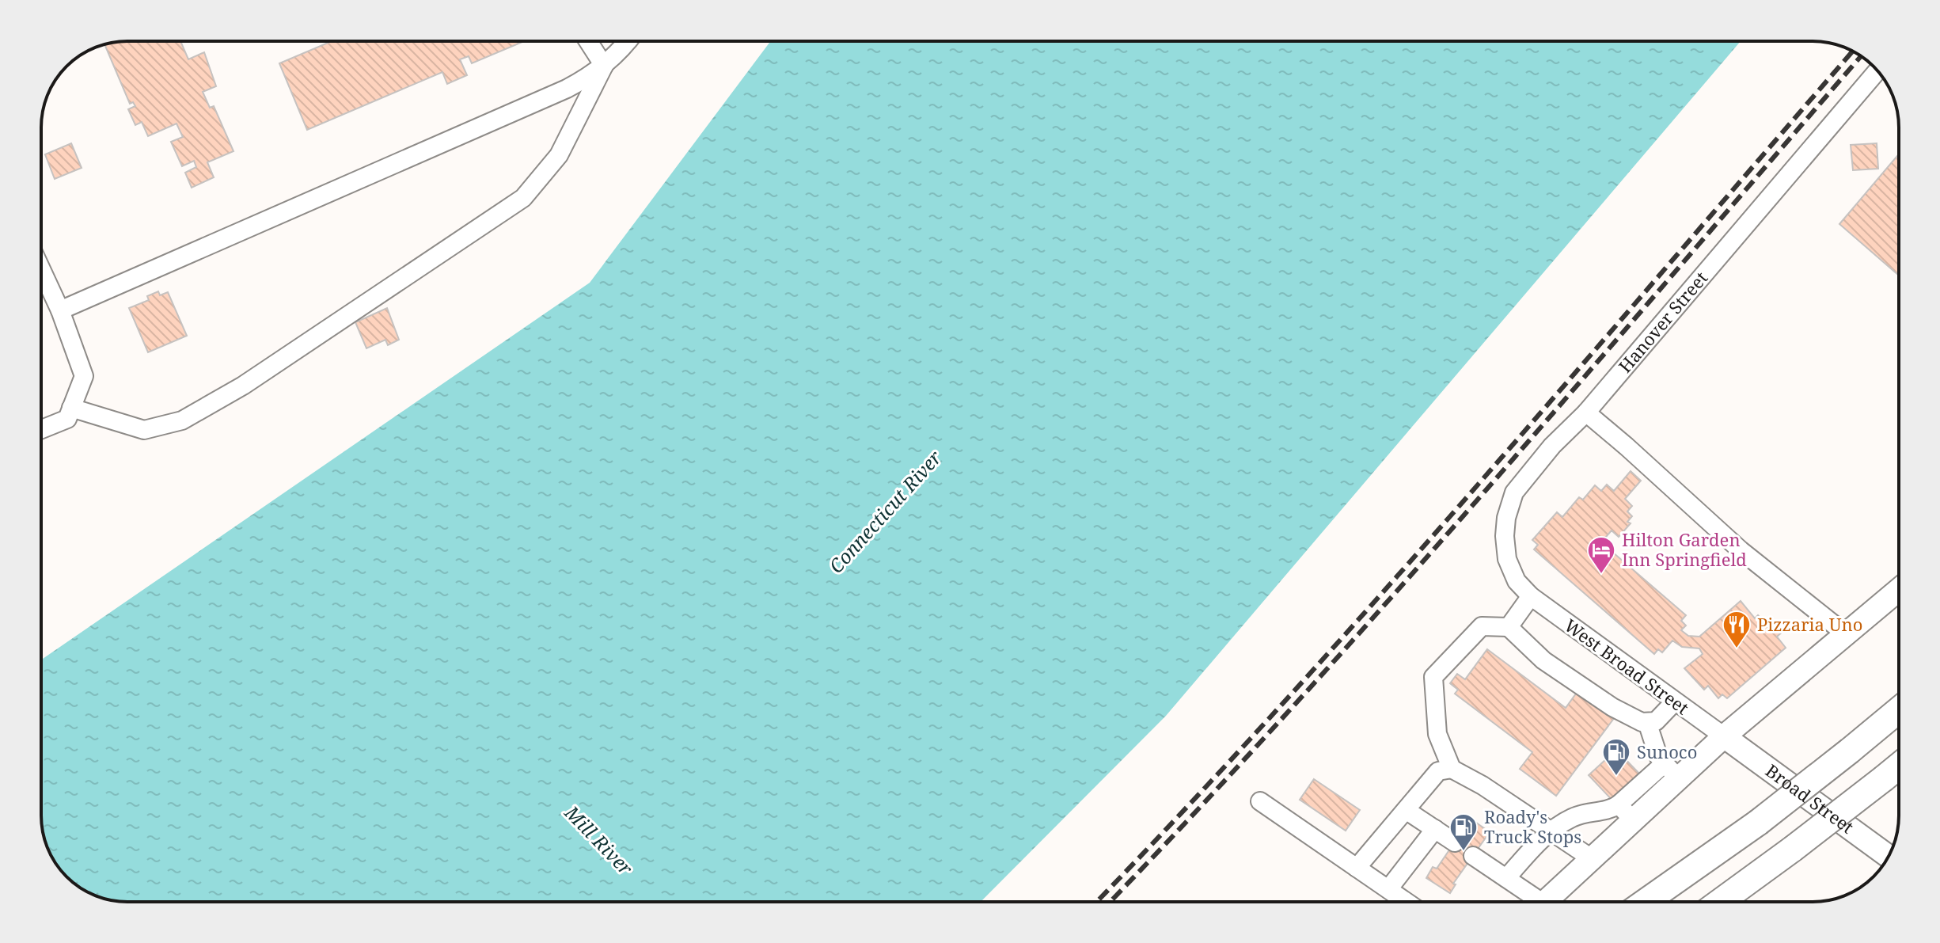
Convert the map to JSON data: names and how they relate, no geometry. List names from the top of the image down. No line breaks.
{"streets":{"main road":["Broad Street"],"street":["Hanover Street","West Broad Street"]},"crossings":[["Hanover Street","West Broad Street"],["West Broad Street","Broad Street"]],"water":["Connecticut River","Mill River"],"places":{"hotel":["Hilton Garden Inn Springfield"],"restaurant":["Pizzaria Uno"],"fuel station":["Sunoco","Roady's Truck Stops"]}}
